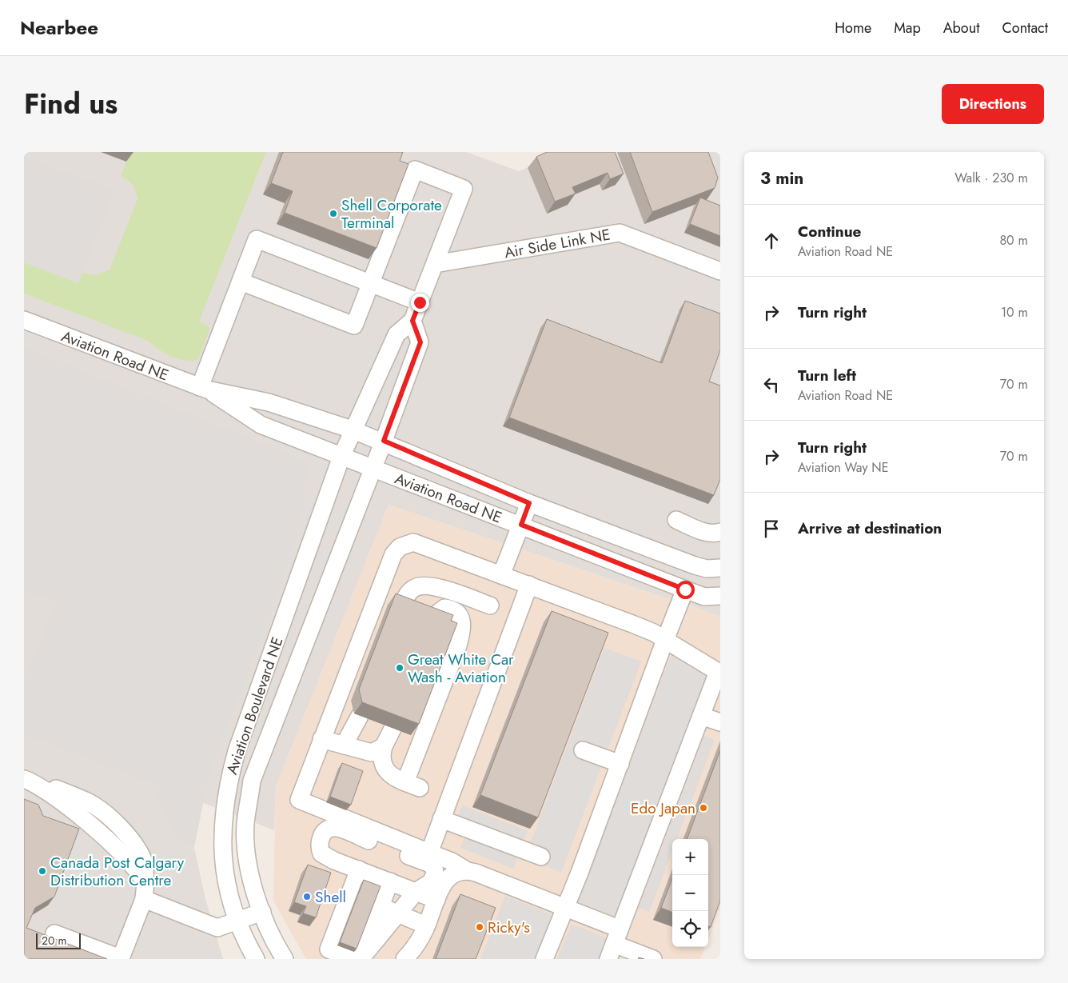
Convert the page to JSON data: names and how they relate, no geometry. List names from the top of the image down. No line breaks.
{"streets":{"street":["Air Side Link NE","Aviation Road NE","Aviation Boulevard NE"]},"crossings":[["Aviation Road NE","Aviation Boulevard NE"]],"places":["Shell Corporate Terminal","Great White Car Wash - Aviation","Edo Japan","Canada Post Calgary Distribution Centre","Shell","Ricky's"],"scale_bar":"20 m","page":{"header":"Nearbee","nav":["Home","Map","About","Contact"],"title":"Find us","buttons":"Directions","heading":["3 min","Walk · 230 m"],"list":[["Continue","Aviation Road NE","80 m"],["Turn right","10 m"],["Turn left","Aviation Road NE","70 m"],["Turn right","Aviation Way NE","70 m"],"Arrive at destination"],"map_buttons":["+","−"],"scale":"20 m"}}
